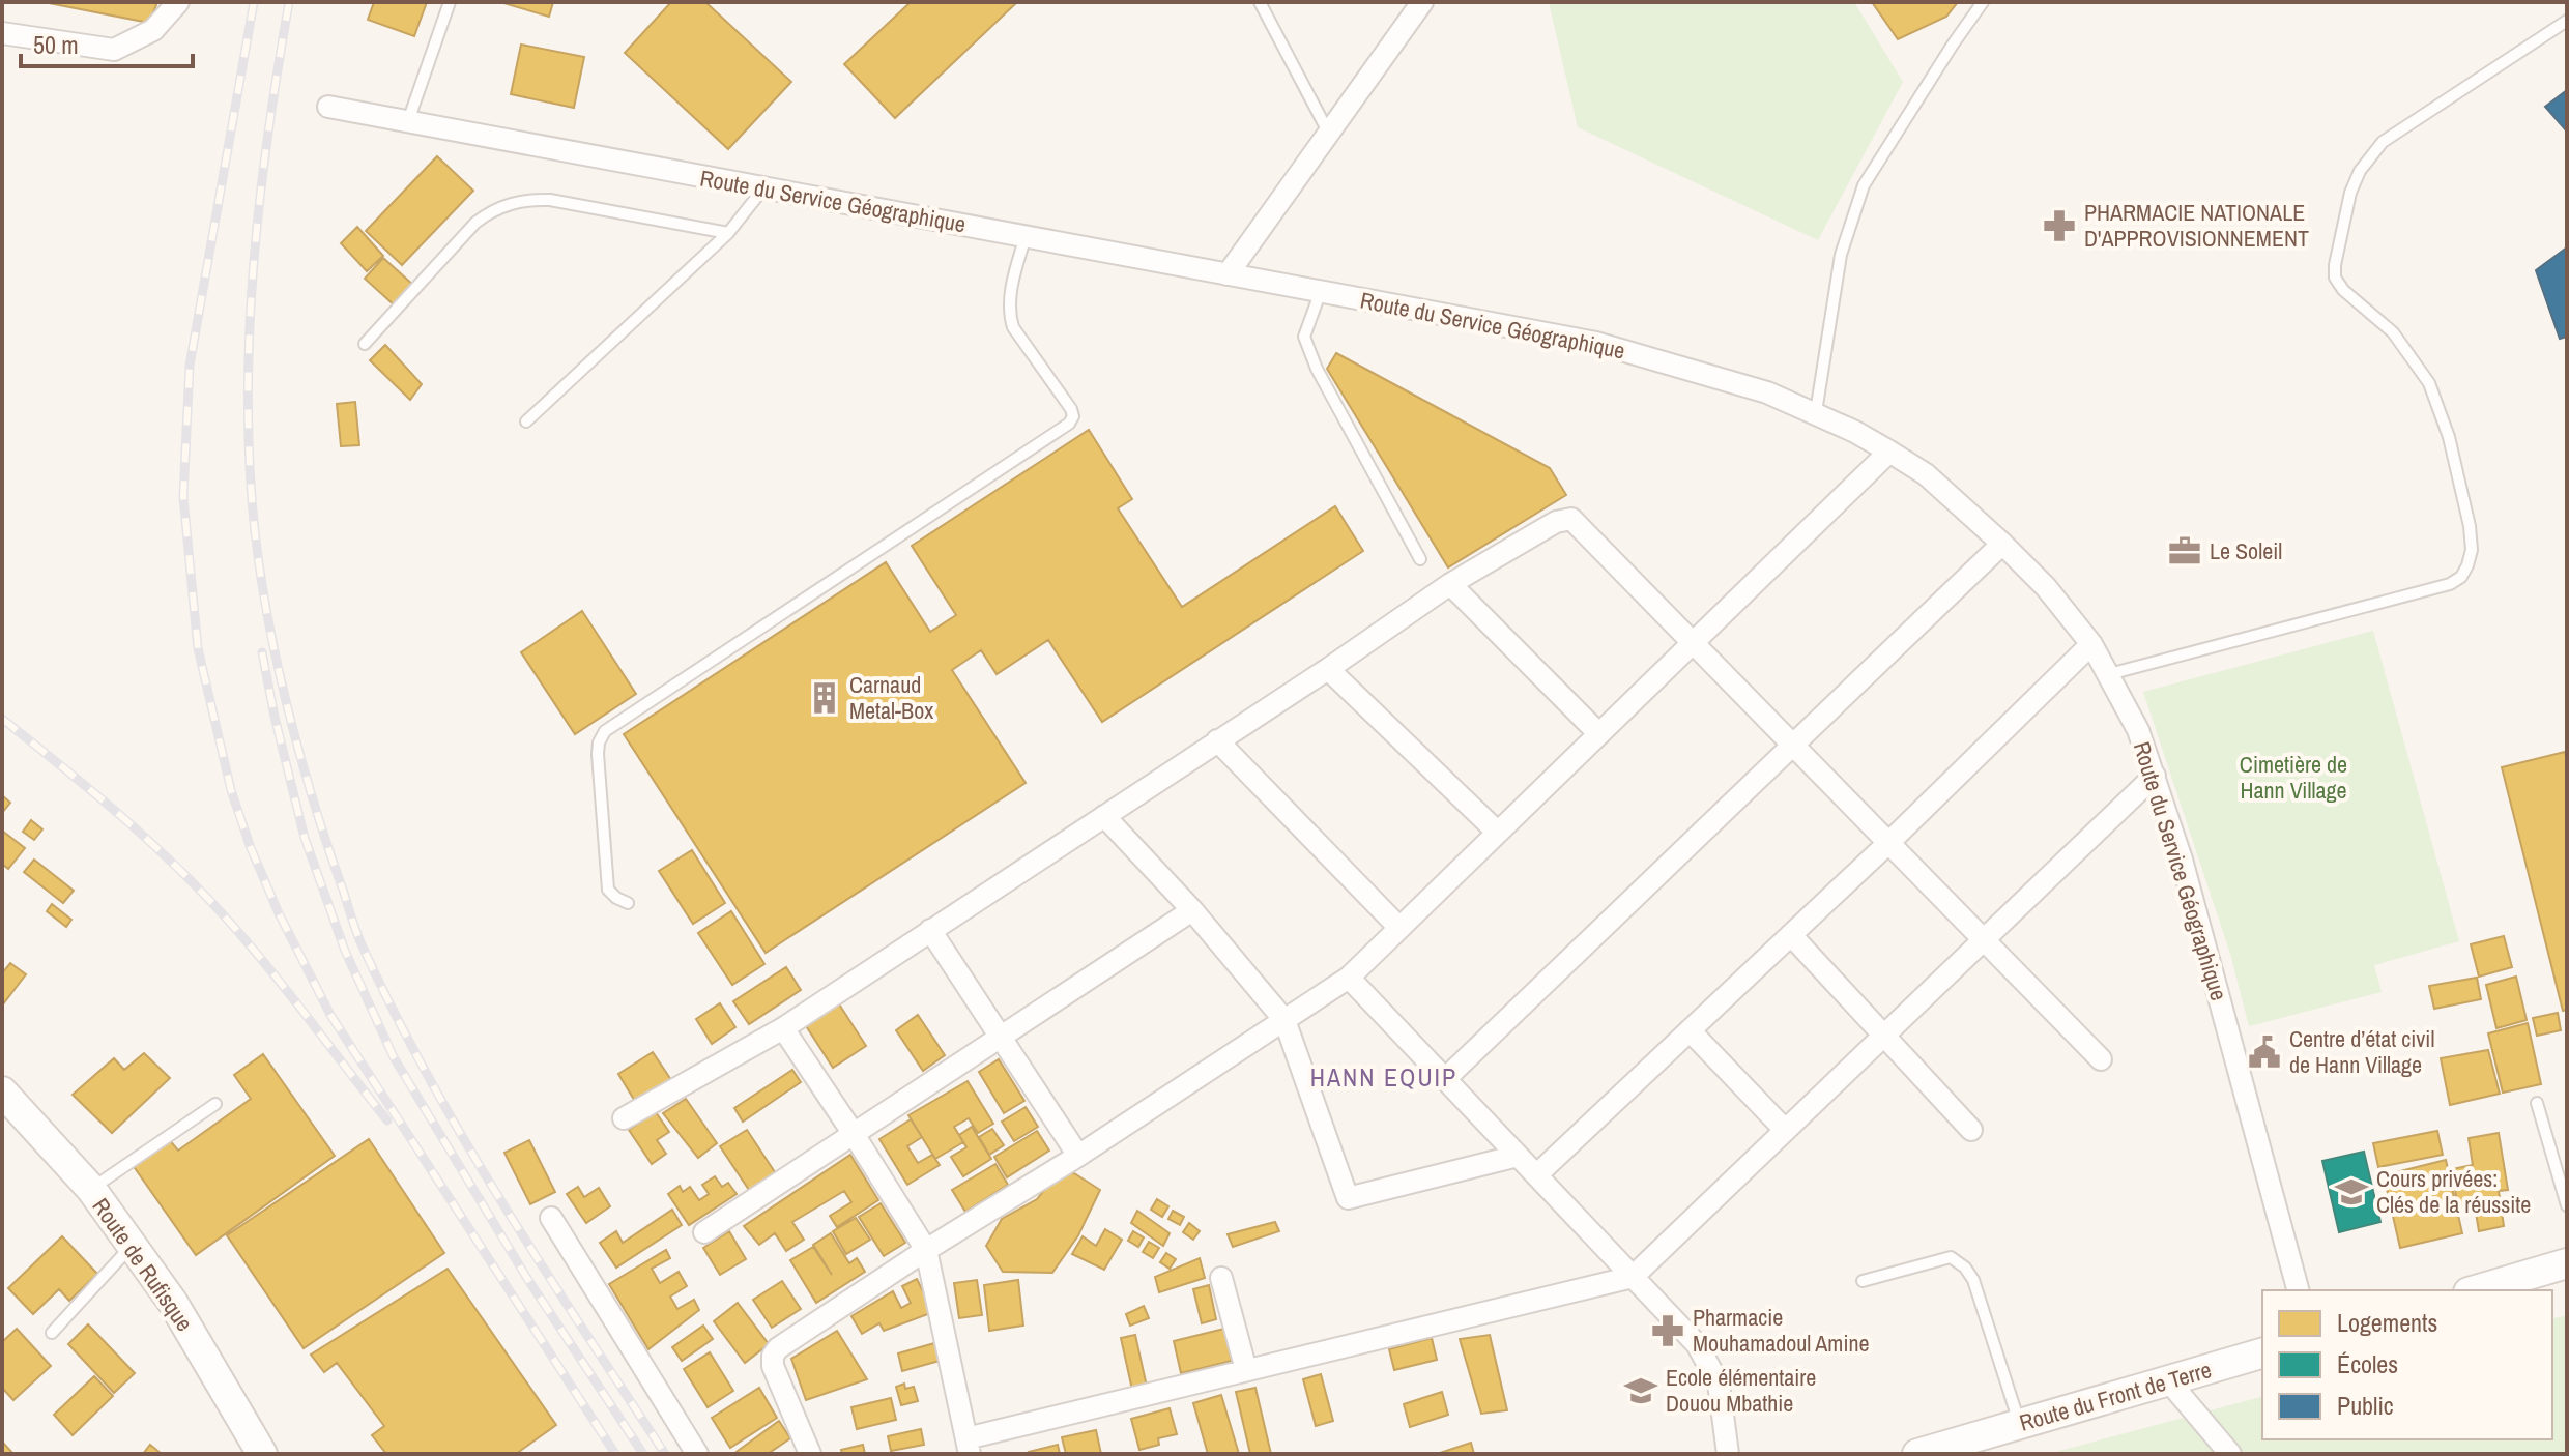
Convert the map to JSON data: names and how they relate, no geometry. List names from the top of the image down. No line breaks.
{"streets":{"main road":["Route de Rufisque","Route du Front de Terre"],"street":["Route du Service Géographique"]},"districts":["HANN EQUIP"],"parks":["Cimetière de Hann Village"],"places":{"pharmacy":["PHARMACIE NATIONALE D'APPROVISIONNEMENT","Pharmacie Mouhamadoul Amine"],"office":["Le Soleil"],"building":["Carnaud Metal-Box"],"public building":["Centre d’état civil de Hann Village"],"school or university":["Cours privées: Clés de la réussite","Ecole élémentaire Douou Mbathie"]},"legend":["Logements","Écoles","Public"],"scale_bar":"50 m"}
